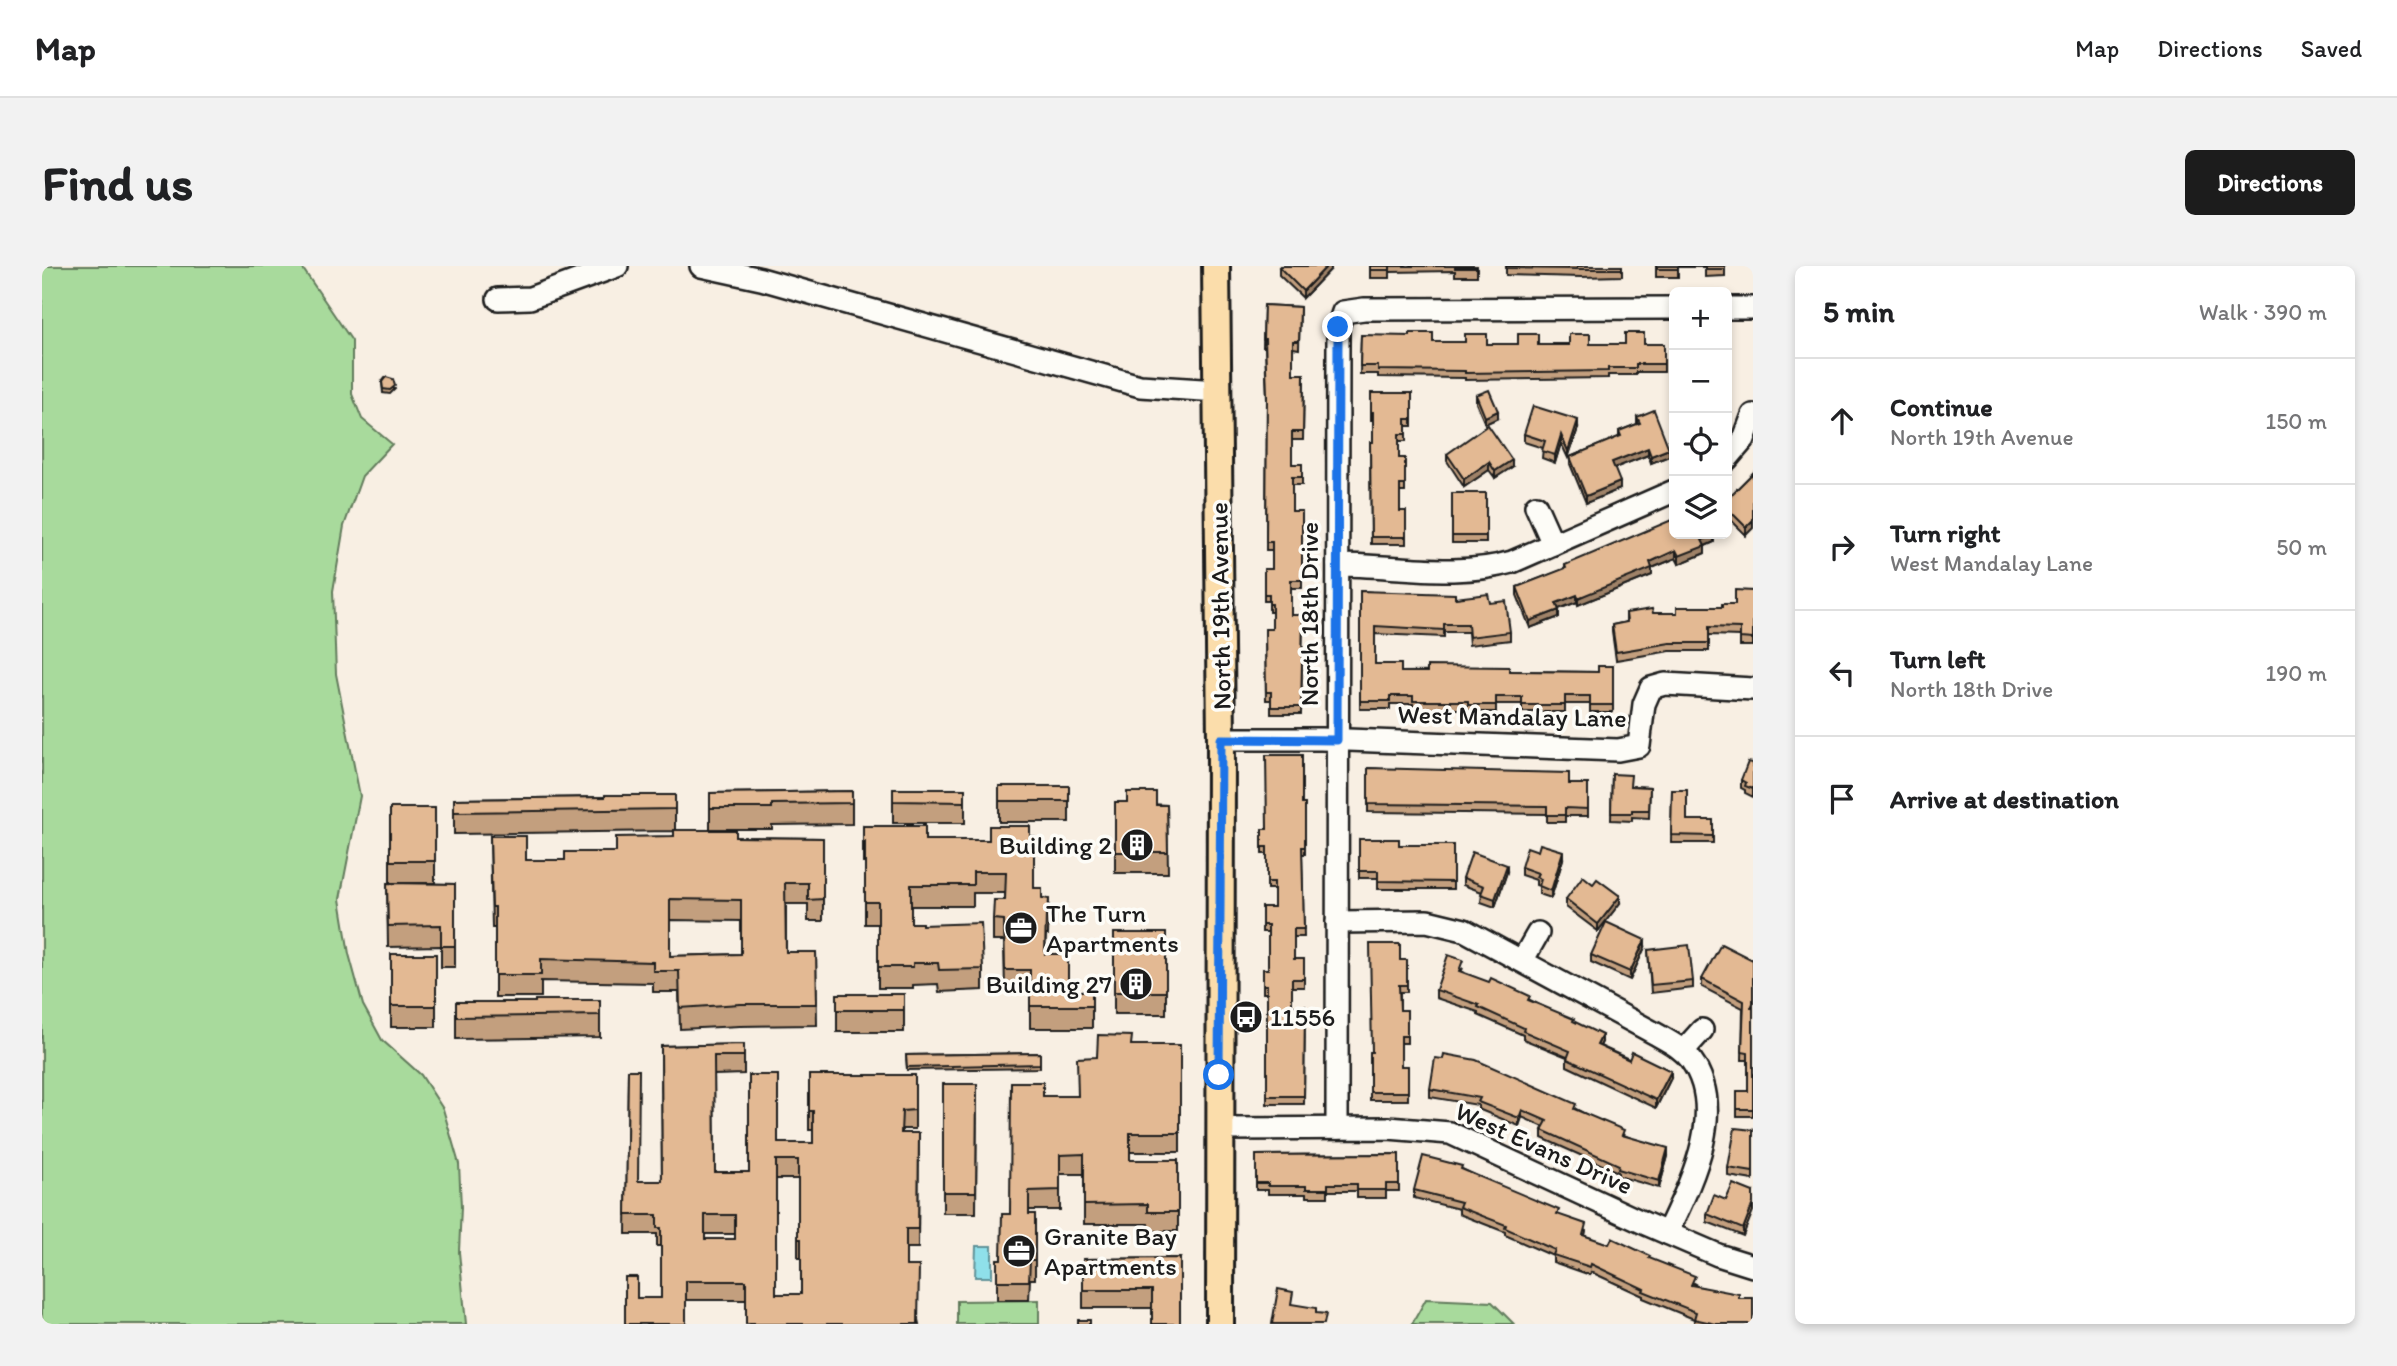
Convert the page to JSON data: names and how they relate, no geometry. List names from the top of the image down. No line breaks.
{"streets":{"main road":["North 19th Avenue"],"street":["North 18th Drive","West Mandalay Lane","West Evans Drive"]},"crossings":[["North 19th Avenue","West Mandalay Lane"],["North 19th Avenue","West Evans Drive"],["North 18th Drive","West Mandalay Lane"],["North 18th Drive","West Evans Drive"]],"places":{"building":["Building 2","Building 27"],"office":["The Turn Apartments","Granite Bay Apartments"],"bus stop":["11556"]},"page":{"header":"Map","nav":["Map","Directions","Saved"],"buttons":"Directions","title":"Find us","heading":["5 min","Walk · 390 m"],"map_buttons":["+","−"],"list":[["Continue","North 19th Avenue","150 m"],["Turn right","West Mandalay Lane","50 m"],["Turn left","North 18th Drive","190 m"],"Arrive at destination"]}}
